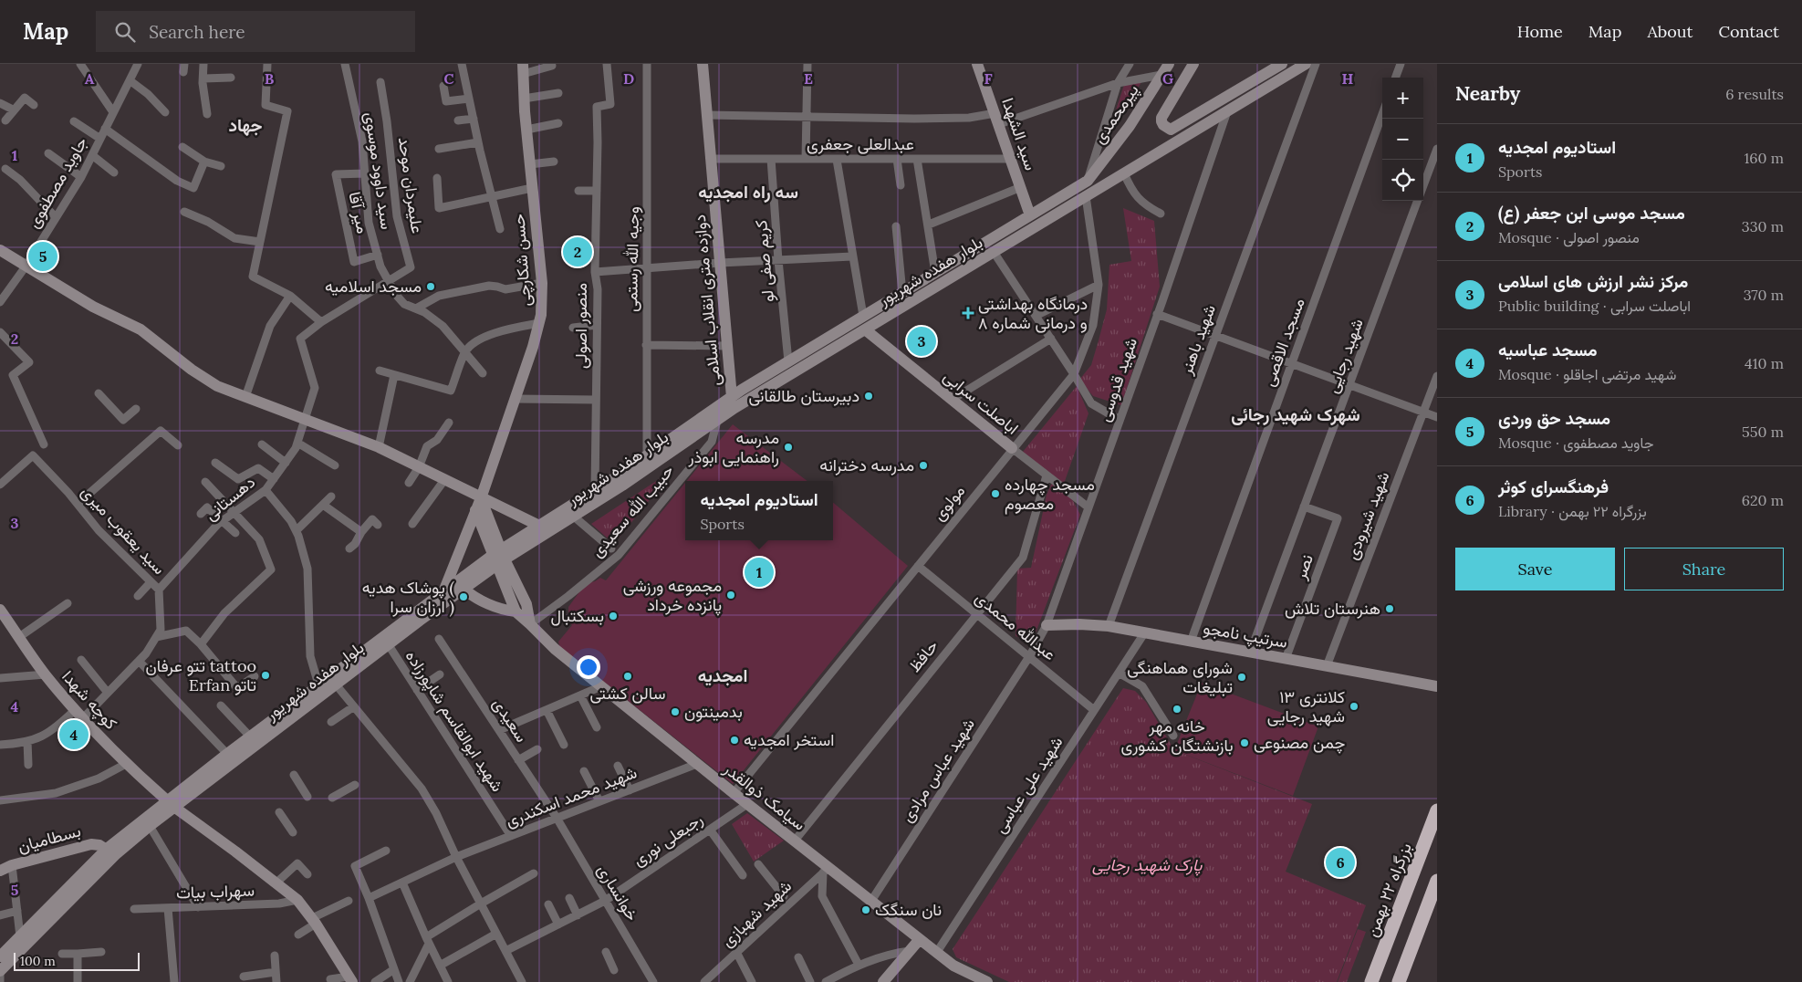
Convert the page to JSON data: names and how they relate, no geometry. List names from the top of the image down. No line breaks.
{"streets":{"highway":["بزرگراه ۲۲ بهمن"],"street":["پیرمحمدی","سید الشهدا","عبدالعلی جعفری","سید داوود موسوی","جاوید مصطفوی","علیمردان موحد","میر آقا","وجیه الله رستمی","حسن شکارچی","کریم صفی لو","بلوار هفده شهریور","دوازده متری انقلاب اسلامی","منصور اصولی","شهید باهنر","مسجد الاقصی","شهید رجایی","شهید قدوسی","اباصلت سرابی","دهستانی","مولوی","حبیب الله سعیدی","شهید شیرودی","سید یعقوب میری","نصر","عبدالله محمدی","سرتیپ نامجو","حافظ","کوچه شهدا","سعیدی","شهید ابوالقاسم شاپورزاده","شهید عباس مرادی","شهید علی عباسی","شهید محمد اسکندری","سیامک ذوالقدر","بسطامیان","رجبعلی نوری","سهراب بیات","خوانساری","شهید شهبازی"]},"crossings":[["پیرمحمدی","بلوار هفده شهریور"],["سید الشهدا","عبدالعلی جعفری"],["سید الشهدا","بلوار هفده شهریور"],["عبدالعلی جعفری","کریم صفی لو"],["عبدالعلی جعفری","دوازده متری انقلاب اسلامی"],["سید داوود موسوی","علیمردان موحد"],["سید داوود موسوی","میر آقا"],["وجیه الله رستمی","بلوار هفده شهریور"],["حسن شکارچی","بلوار هفده شهریور"],["کریم صفی لو","بلوار هفده شهریور"],["بلوار هفده شهریور","دوازده متری انقلاب اسلامی"],["بلوار هفده شهریور","منصور اصولی"],["بلوار هفده شهریور","شهید قدوسی"],["بلوار هفده شهریور","اباصلت سرابی"],["بلوار هفده شهریور","مولوی"],["بلوار هفده شهریور","حبیب الله سعیدی"],["بلوار هفده شهریور","کوچه شهدا"],["بلوار هفده شهریور","شهید ابوالقاسم شاپورزاده"],["بلوار هفده شهریور","سیامک ذوالقدر"],["بلوار هفده شهریور","بسطامیان"],["شهید باهنر","سرتیپ نامجو"],["مسجد الاقصی","سرتیپ نامجو"],["شهید رجایی","نصر"],["شهید رجایی","سرتیپ نامجو"],["شهید قدوسی","عبدالله محمدی"],["شهید قدوسی","سرتیپ نامجو"],["شهید قدوسی","شهید عباس مرادی"],["اباصلت سرابی","مولوی"],["دهستانی","سید یعقوب میری"],["مولوی","عبدالله محمدی"],["مولوی","سیامک ذوالقدر"],["حبیب الله سعیدی","سیامک ذوالقدر"],["شهید شیرودی","سرتیپ نامجو"],["نصر","سرتیپ نامجو"],["عبدالله محمدی","حافظ"],["عبدالله محمدی","شهید عباس مرادی"],["عبدالله محمدی","شهید علی عباسی"],["سرتیپ نامجو","شهید علی عباسی"],["حافظ","سیامک ذوالقدر"],["کوچه شهدا","سهراب بیات"],["سعیدی","شهید محمد اسکندری"],["سعیدی","خوانساری"],["شهید ابوالقاسم شاپورزاده","شهید محمد اسکندری"],["شهید عباس مرادی","سیامک ذوالقدر"],["شهید علی عباسی","سیامک ذوالقدر"],["شهید محمد اسکندری","سیامک ذوالقدر"],["شهید محمد اسکندری","خوانساری"],["سیامک ذوالقدر","رجبعلی نوری"],["سیامک ذوالقدر","شهید شهبازی"],["رجبعلی نوری","خوانساری"]],"districts":["جهاد","سه راه امجدیه","شهرک شهید رجائی","امجدیه"],"parks":["پارک شهید رجایی"],"places":{"other":["مسجد اسلامیه","دبیرستان طالقانی","مدرسه راهنمایی ابوذر","مدرسه دخترانه","مسجد چهارده معصوم","مجموعه ورزشی پانزده خرداد","پوشاک هدیه ( ارزان سرا )","هنرستان تلاش","بسکتبال","تتو عرفان tattoo Erfan تاتو","سالن کشتی","شورای هماهنگی تبلیغات","کلانتری ۱۳ شهید رجایی","خانه مهر بازنشتگان کشوری","بدمینتون","استخر امجدیه","چمن مصنوعی","نان سنگک"],"health":["درمانگاه بهداشتی و درمانی شماره ۸"]},"scale_bar":"100 m","page":{"header":"Map","search":"Search here","nav":["Home","Map","About","Contact"],"heading":["Nearby","6 results"],"map_buttons":["+","−"],"list":[{"mark":"1","name":"استادیوم امجدیه","note":"Sports","value":"160 m"},{"mark":"2","name":"مسجد موسی ابن جعفر (ع)","note":"Mosque · منصور اصولی","value":"330 m"},{"mark":"3","name":"مرکز نشر ارزش های اسلامی","note":"Public building · اباصلت سرابی","value":"370 m"},{"mark":"4","name":"مسجد عباسیه","note":"Mosque · شهید مرتضی اجاقلو","value":"410 m"},{"mark":"5","name":"مسجد حق وردی","note":"Mosque · جاوید مصطفوی","value":"550 m"},{"mark":"6","name":"فرهنگسرای کوثر","note":"Library · بزرگراه ۲۲ بهمن","value":"620 m"}],"pins":["2","5","3","1","4","6"],"popup":["استادیوم امجدیه","Sports"],"buttons":["Save","Share"],"scale":"100 m"},"grid":{"columns":["A","B","C","D","E","F","G","H"],"rows":["1","2","3","4","5"]}}
